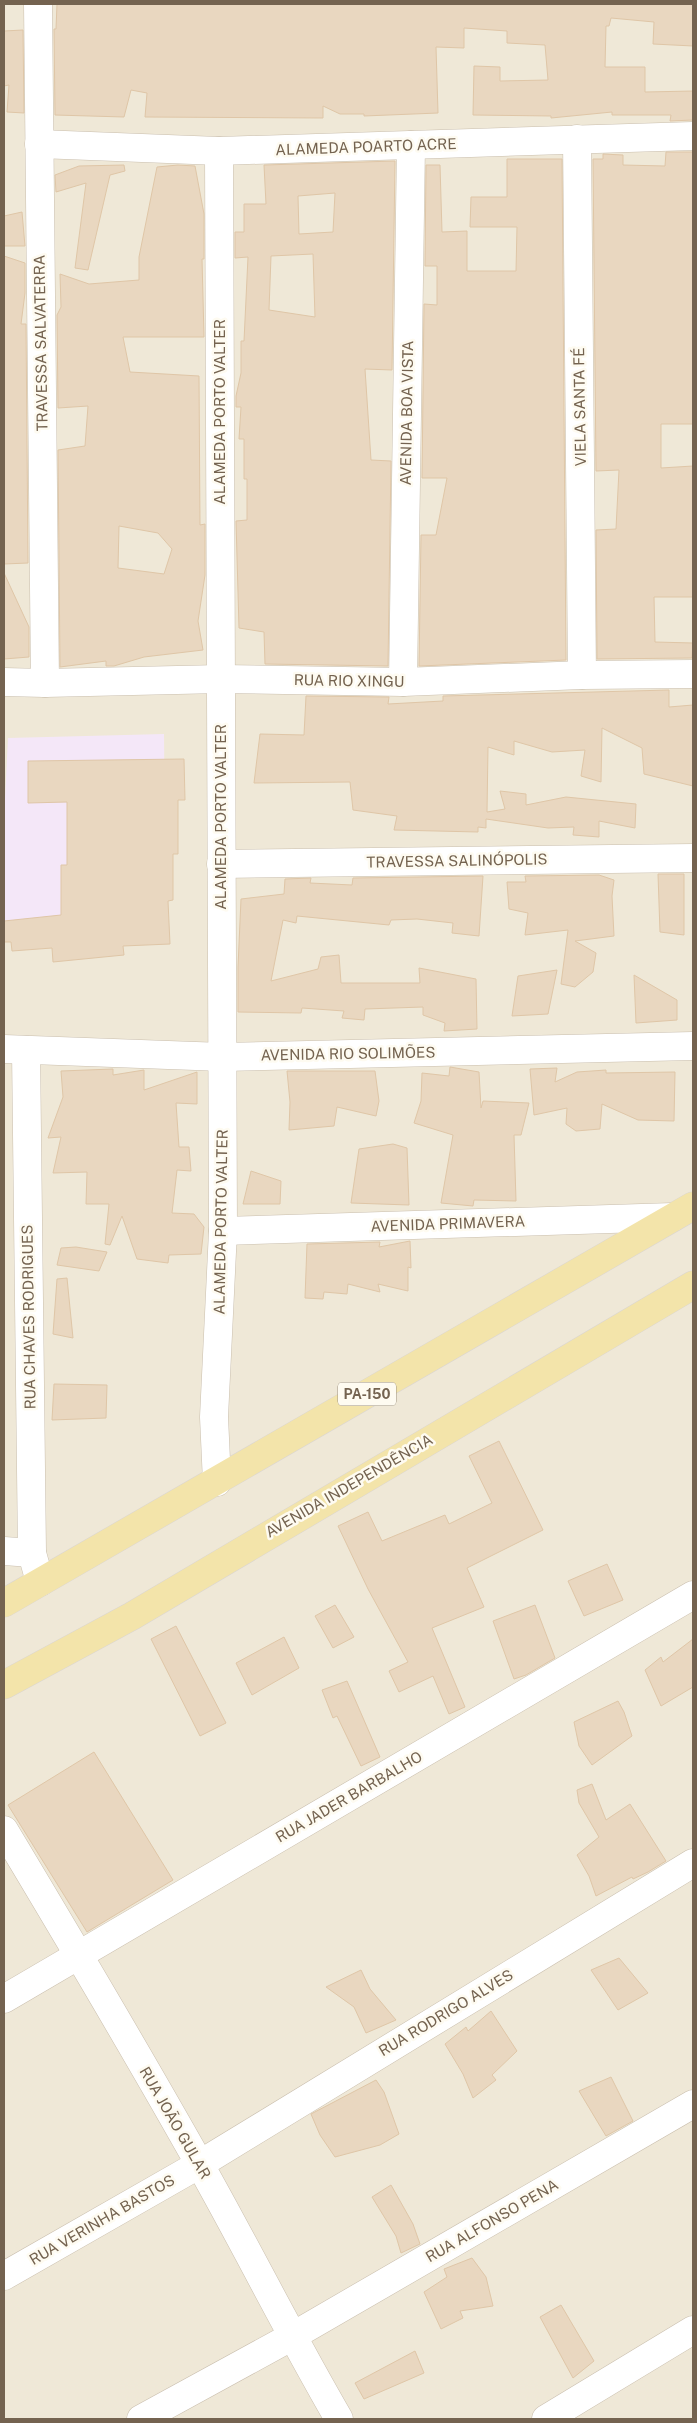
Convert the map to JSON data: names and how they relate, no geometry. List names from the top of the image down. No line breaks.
{"streets":{"main road":["PA-150","AVENIDA INDEPENDÊNCIA"],"street":["ALAMEDA POARTO ACRE","TRAVESSA SALVATERRA","VIELA SANTA FÉ","ALAMEDA PORTO VALTER","AVENIDA BOA VISTA","RUA RIO XINGU","TRAVESSA SALINÓPOLIS","AVENIDA RIO SOLIMÕES","AVENIDA PRIMAVERA","RUA CHAVES RODRIGUES","RUA JADER BARBALHO","RUA RODRIGO ALVES","RUA JOÃO GULAR","RUA VERINHA BASTOS","RUA ALFONSO PENA"]},"crossings":[["ALAMEDA POARTO ACRE","TRAVESSA SALVATERRA"],["ALAMEDA POARTO ACRE","VIELA SANTA FÉ"],["ALAMEDA POARTO ACRE","ALAMEDA PORTO VALTER"],["ALAMEDA POARTO ACRE","AVENIDA BOA VISTA"],["TRAVESSA SALVATERRA","RUA RIO XINGU"],["VIELA SANTA FÉ","RUA RIO XINGU"],["ALAMEDA PORTO VALTER","RUA RIO XINGU"],["ALAMEDA PORTO VALTER","TRAVESSA SALINÓPOLIS"],["ALAMEDA PORTO VALTER","AVENIDA RIO SOLIMÕES"],["ALAMEDA PORTO VALTER","AVENIDA PRIMAVERA"],["ALAMEDA PORTO VALTER","PA-150"],["AVENIDA BOA VISTA","RUA RIO XINGU"],["AVENIDA RIO SOLIMÕES","RUA CHAVES RODRIGUES"],["AVENIDA PRIMAVERA","PA-150"],["RUA CHAVES RODRIGUES","PA-150"],["RUA JADER BARBALHO","RUA JOÃO GULAR"],["RUA RODRIGO ALVES","RUA JOÃO GULAR"],["RUA RODRIGO ALVES","RUA VERINHA BASTOS"],["RUA JOÃO GULAR","RUA VERINHA BASTOS"],["RUA JOÃO GULAR","RUA ALFONSO PENA"]]}
